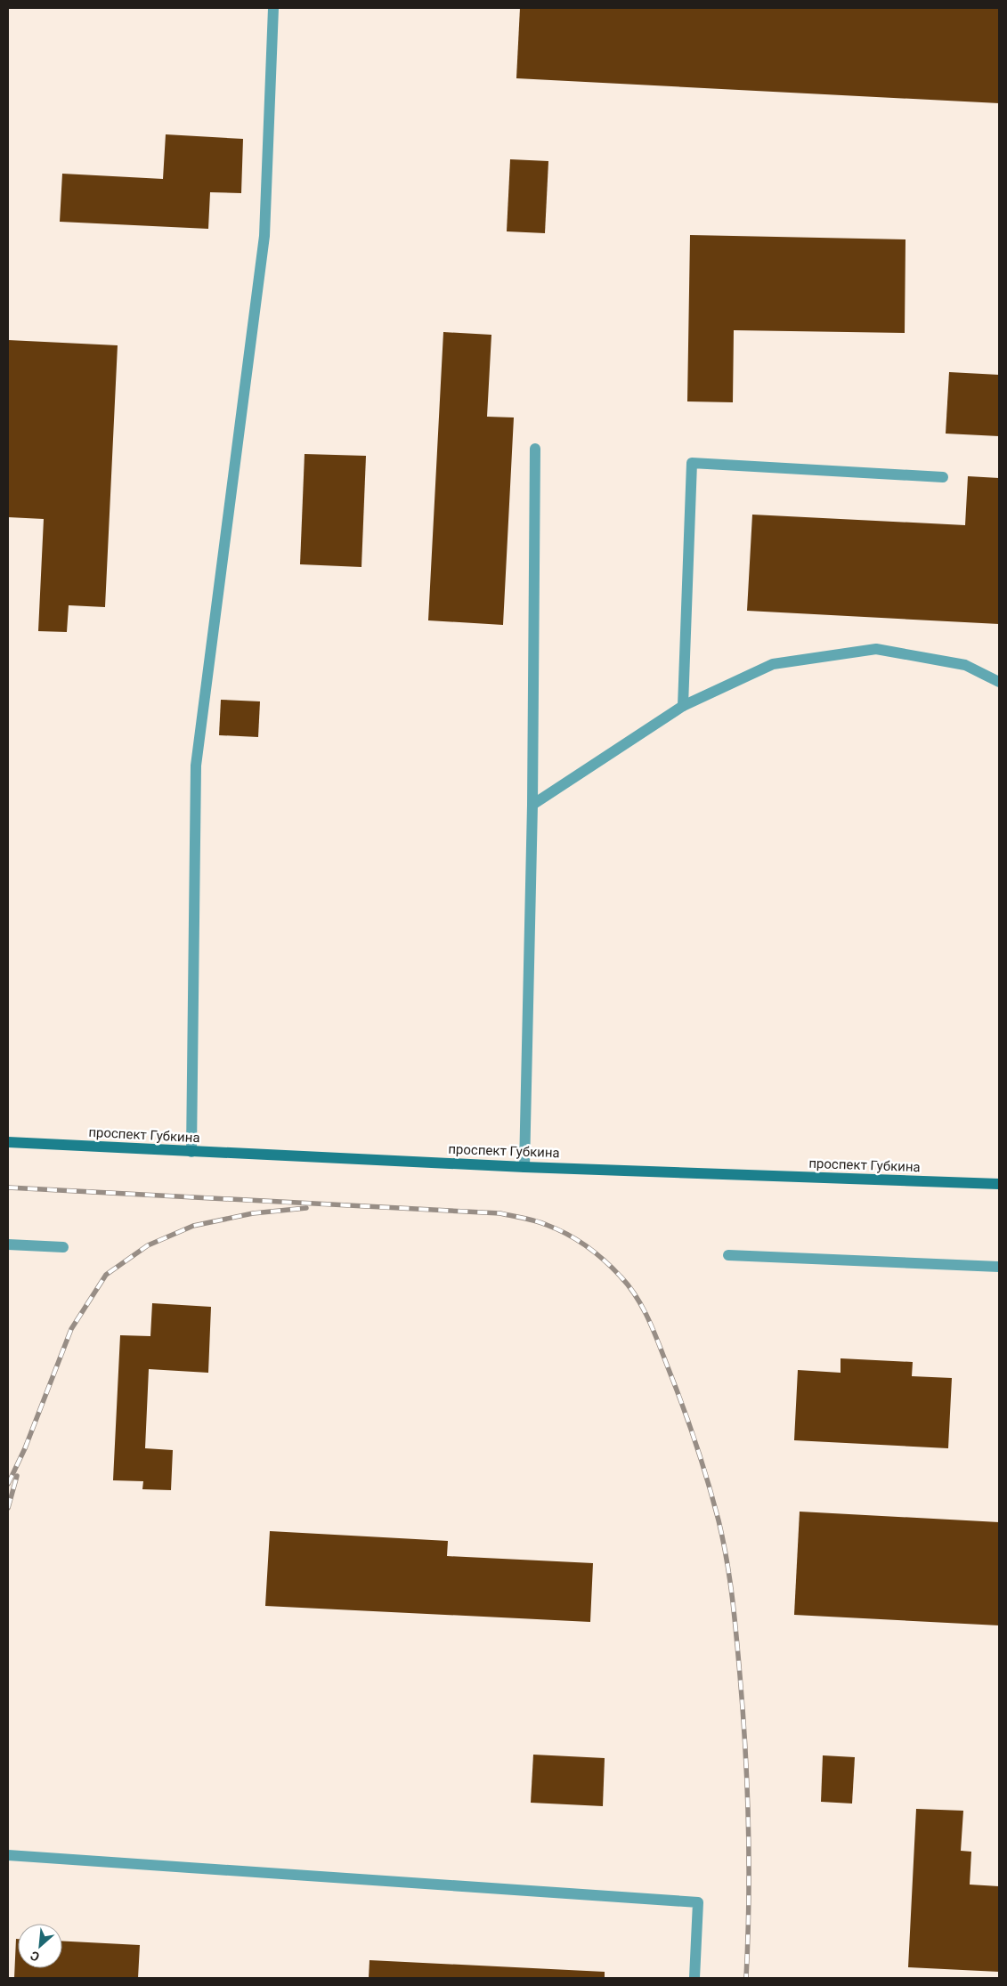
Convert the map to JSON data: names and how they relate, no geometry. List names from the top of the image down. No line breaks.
{"streets":{"main road":["проспект Губкина"]},"north":"bottom left"}
